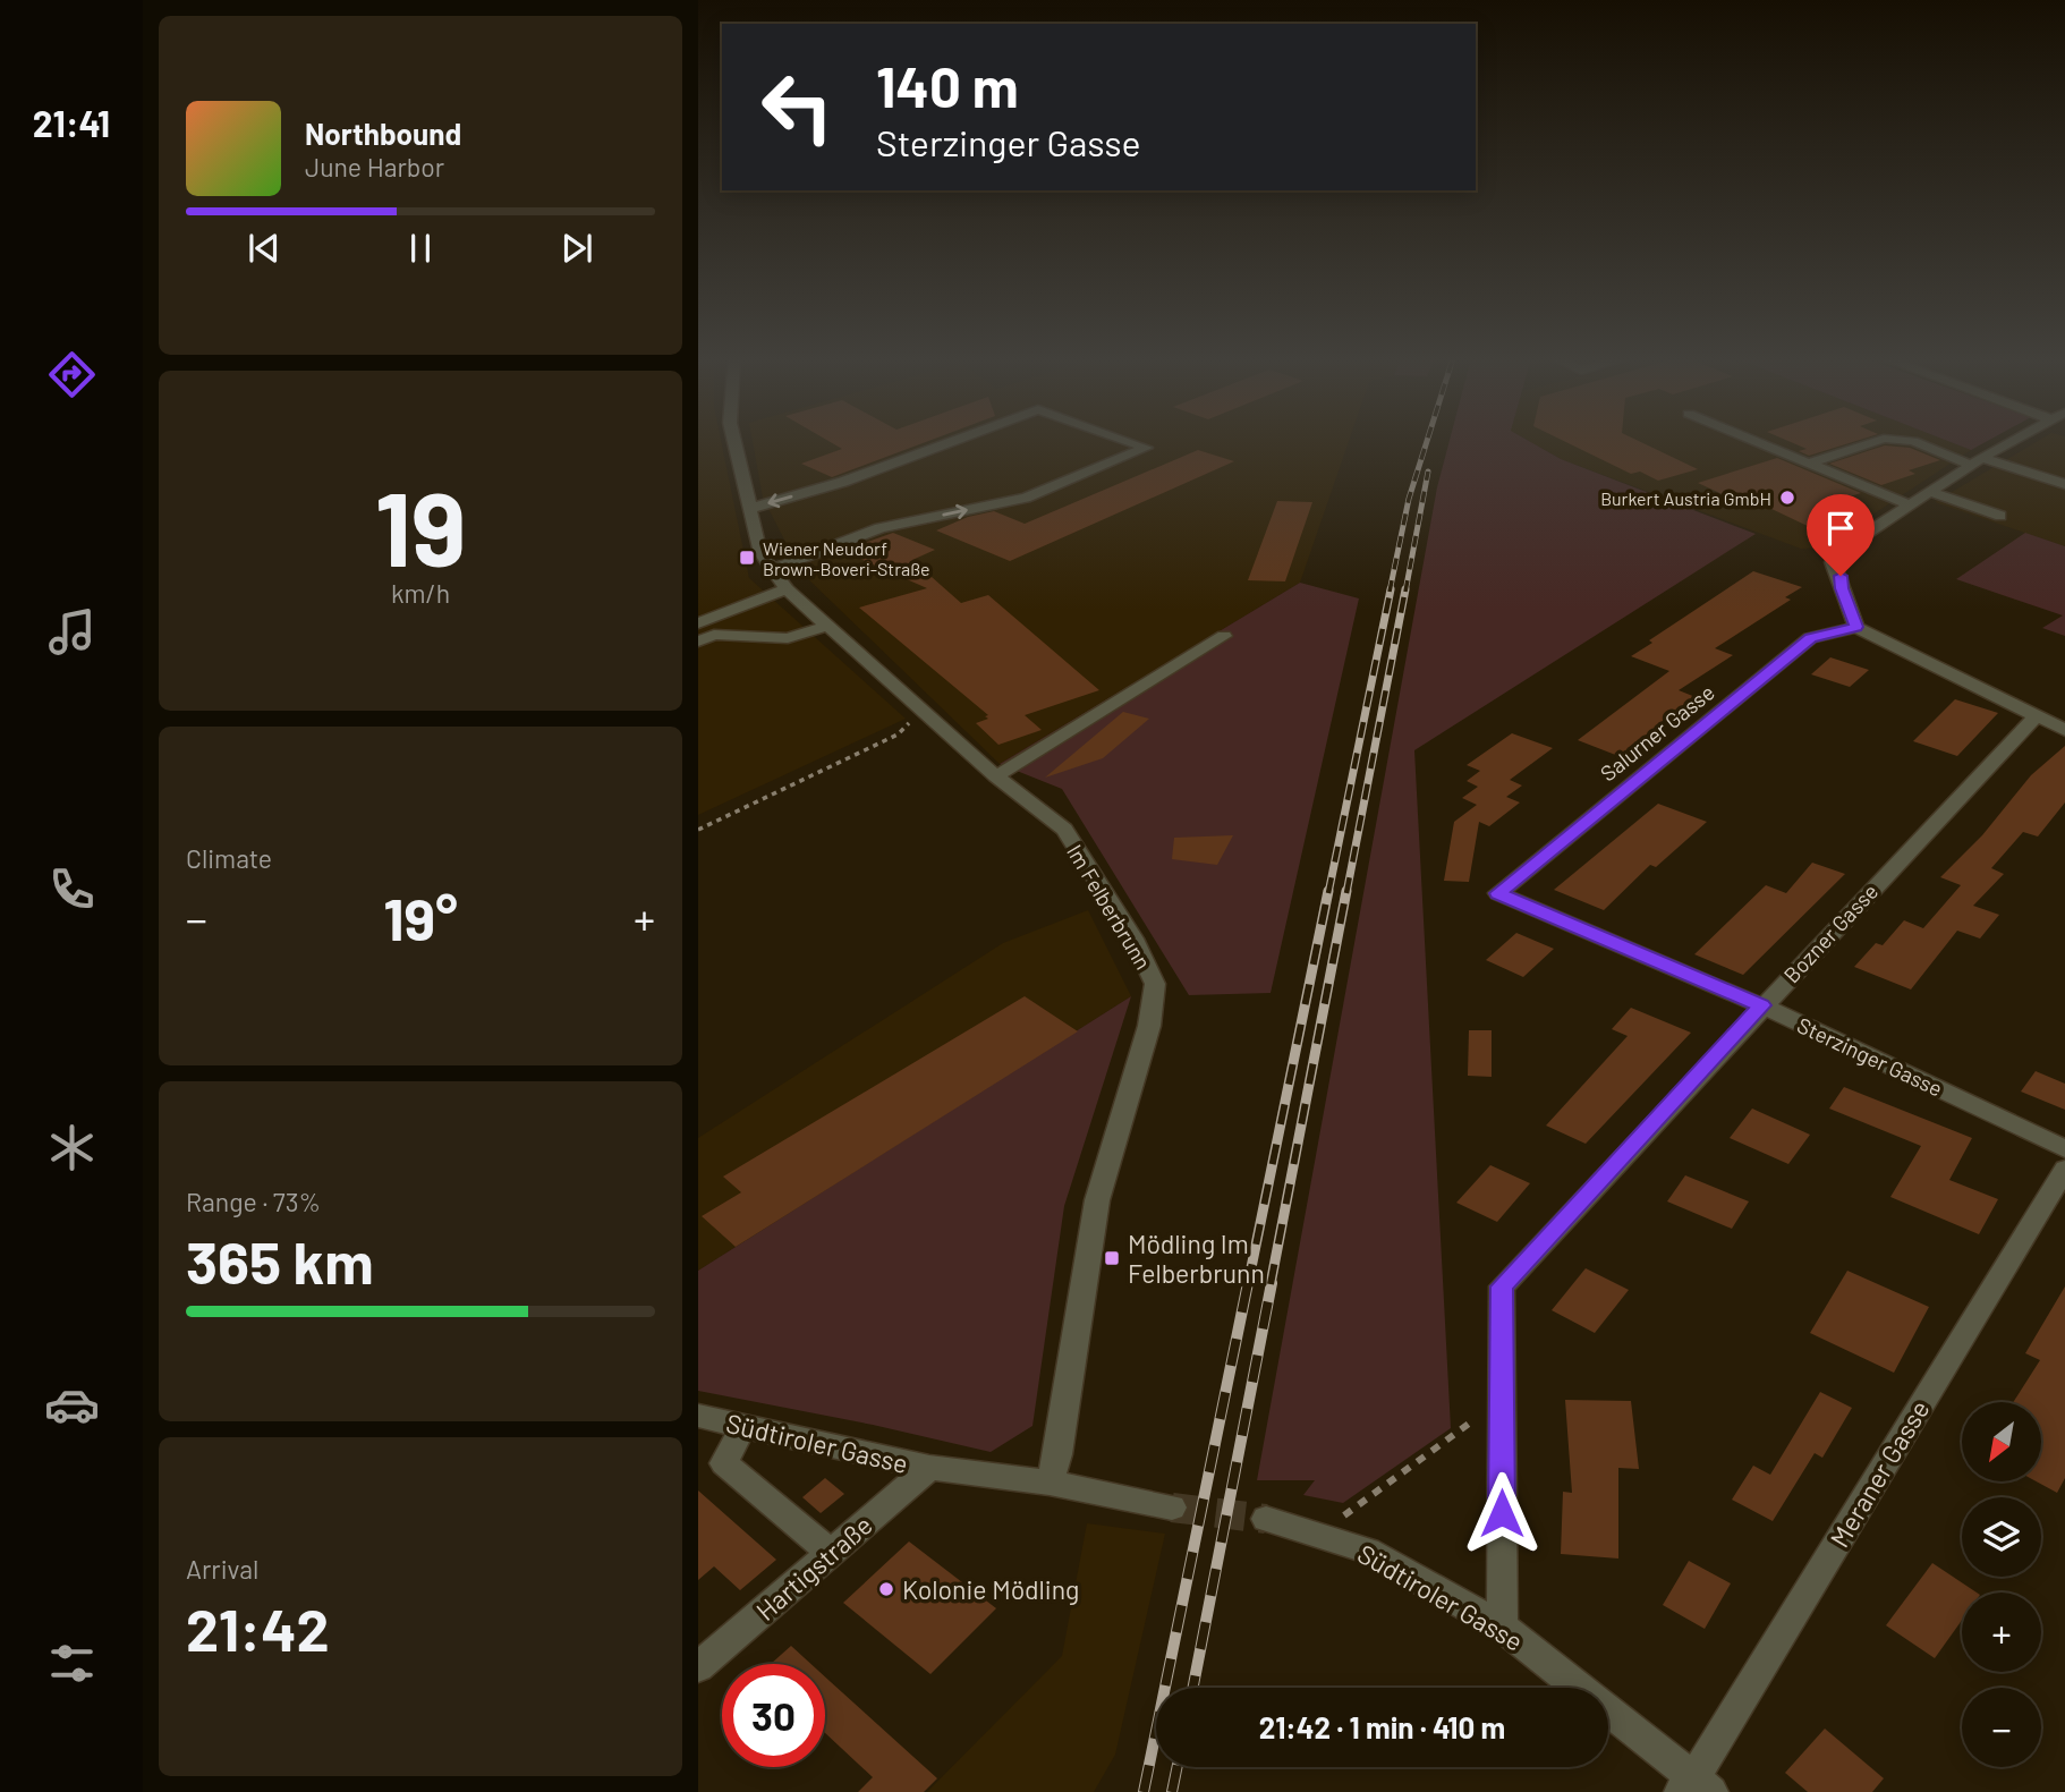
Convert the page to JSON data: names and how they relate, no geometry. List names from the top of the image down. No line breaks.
{"streets":{"street":["Salurner Gasse","Im Felberbrunn","Bozner Gasse","Sterzinger Gasse","Südtiroler Gasse","Meraner Gasse","Hartigstraße"]},"crossings":[["Salurner Gasse","Sterzinger Gasse"],["Im Felberbrunn","Südtiroler Gasse"],["Bozner Gasse","Sterzinger Gasse"],["Bozner Gasse","Südtiroler Gasse"],["Südtiroler Gasse","Meraner Gasse"],["Südtiroler Gasse","Hartigstraße"]],"places":{"other":["Burkert Austria GmbH","Kolonie Mödling"],"transit":["Wiener Neudorf Brown-Boveri-Straße","Mödling Im Felberbrunn"]},"north":"bottom left","page":{"tabs":"21:41","turn":["140 m","Sterzinger Gasse"],"song":["Northbound","June Harbor"],"tile":[["19","km/h"],"Climate",["Range · 73%","365 km"],["Arrival","21:42"]],"heat":["−","19°","+"],"map_buttons":["+","−"],"limit":"30","trip":"21:42 · 1 min · 410 m"}}
